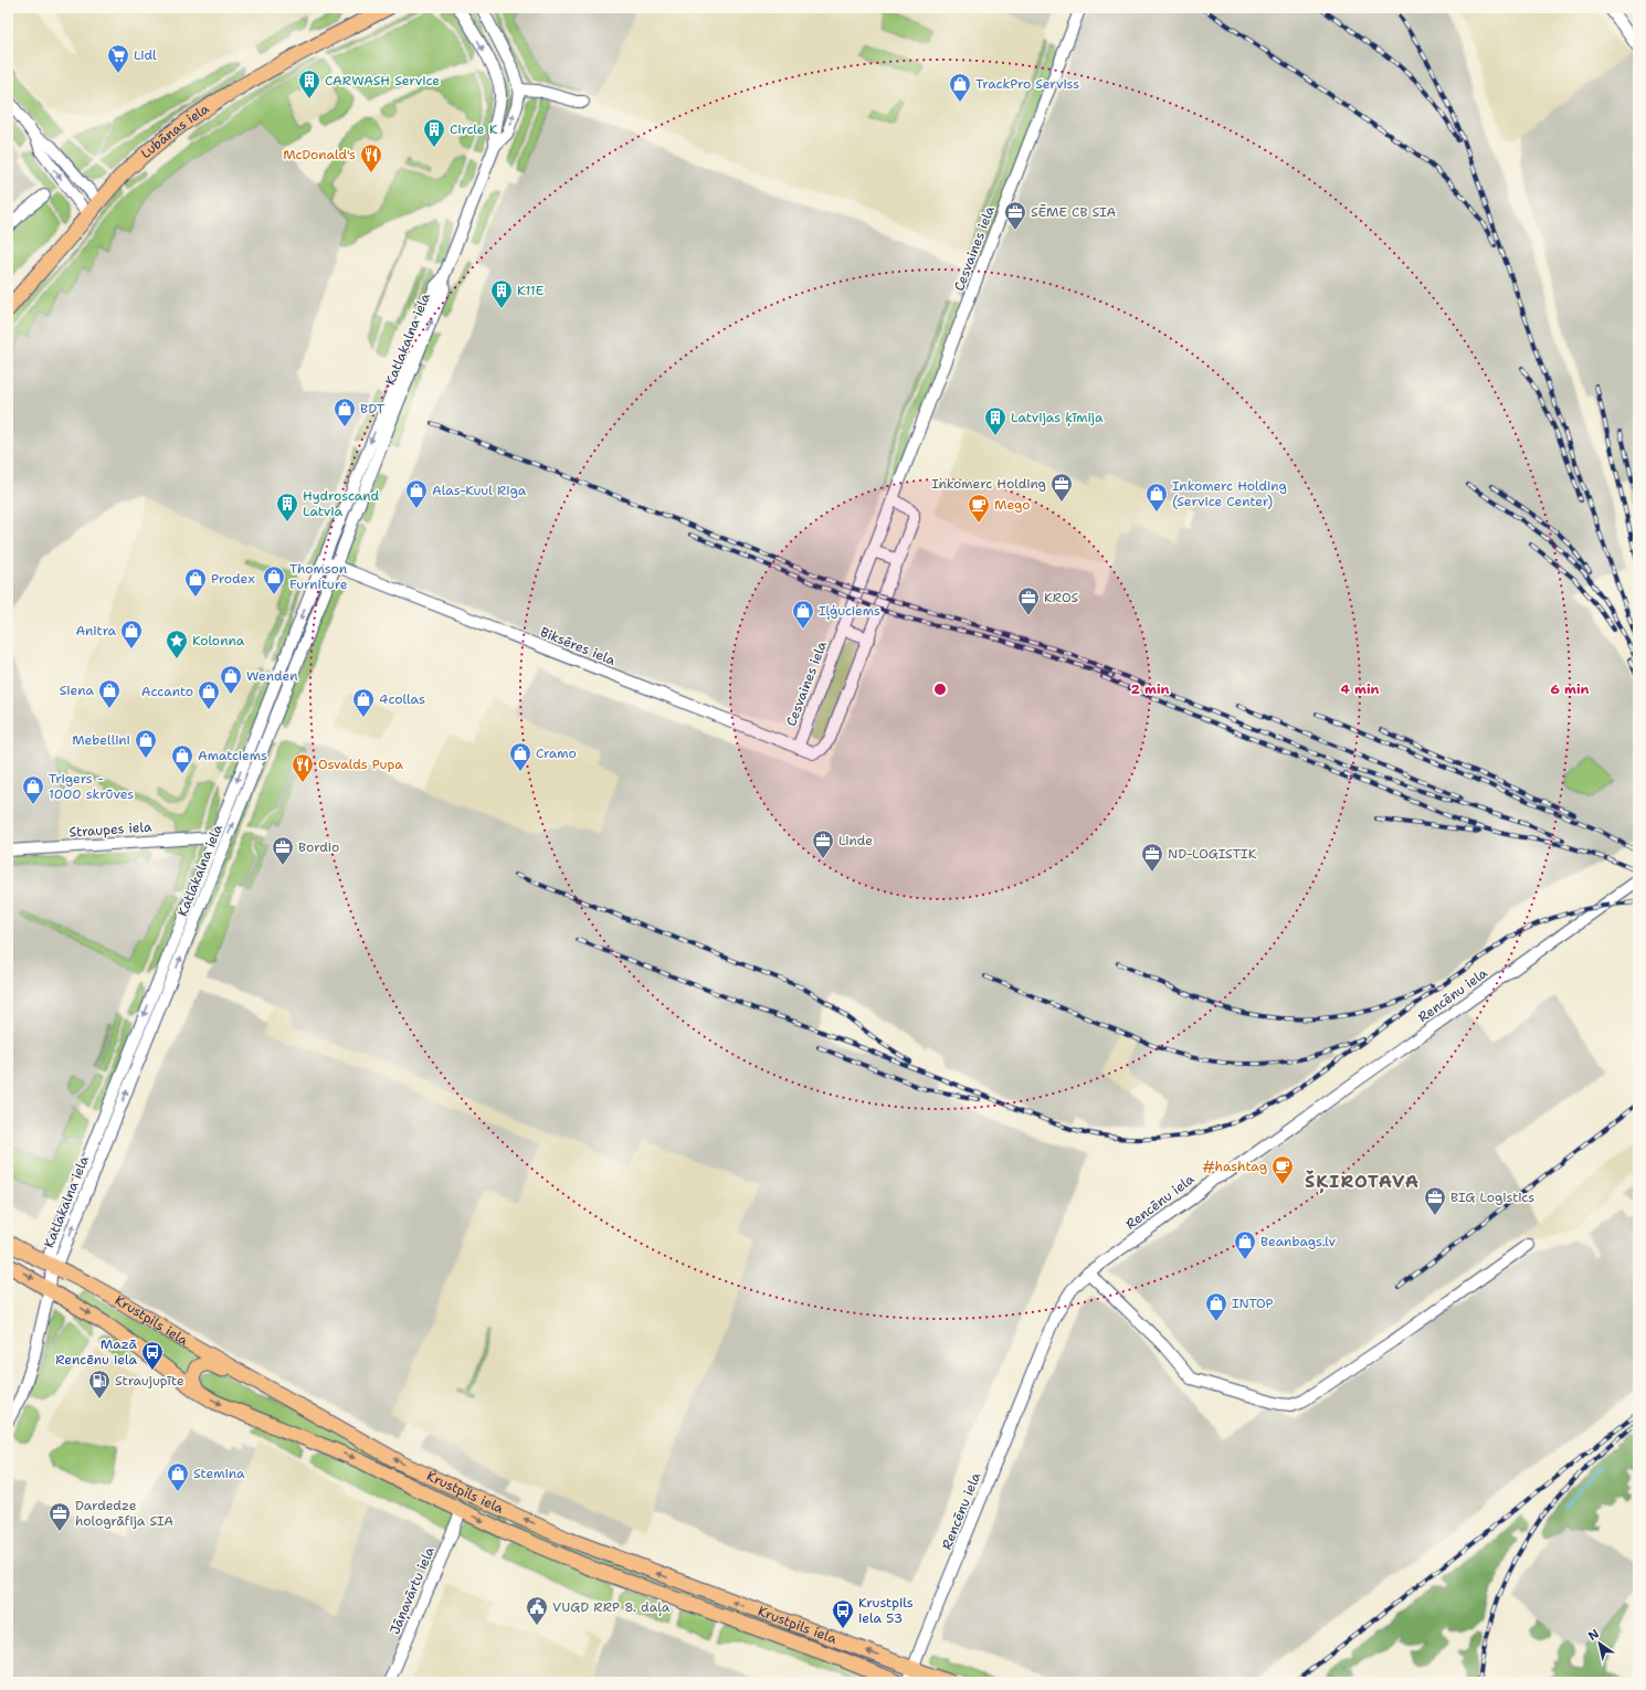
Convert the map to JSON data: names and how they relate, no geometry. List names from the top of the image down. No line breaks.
{"streets":{"main road":["Lubānas iela","Krustpils iela"],"street":["Cesvaines iela","Katlakalna iela","Biksēres iela","Straupes iela","Rencēnu iela","Jāņavārtu iela"]},"crossings":[["Cesvaines iela","Biksēres iela"],["Katlakalna iela","Biksēres iela"],["Katlakalna iela","Straupes iela"],["Katlakalna iela","Krustpils iela"],["Rencēnu iela","Krustpils iela"],["Krustpils iela","Jāņavārtu iela"]],"districts":["ŠĶIROTAVA"],"places":{"supermarket":["Lidl"],"building":["CARWASH Service","Circle K","K11E","Latvijas ķīmija","Hydroscand Latvia"],"shop":["TrackPro Serviss","BDT","Alas-Kuul Riga","Inkomerc Holding (Service Center)","Thomson Furniture","Prodex","Iļģuciems","Anitra","Wenden","Siena","Accanto","4collas","Mebellini","Cramo","Amatciems","Trigers - 1000 skrūves","Beanbags.lv","INTOP","Stemina"],"restaurant":["McDonald's","Osvalds Pupa"],"office":["SĒME CB SIA","Inkomerc Holding","KROS","Linde","Bordio","ND-LOGISTIK","BIG Logistics","Dardedze hologrāfija SIA"],"cafe":["Mego","#hashtag"],"place":["Kolonna"],"bus stop":["Mazā Rencēnu iela","Krustpils iela 53"],"fuel station":["Straujupīte"],"public building":["VUGD RRP 8. daļa"]},"north":"top left","rings":["2 min","4 min","6 min"]}
